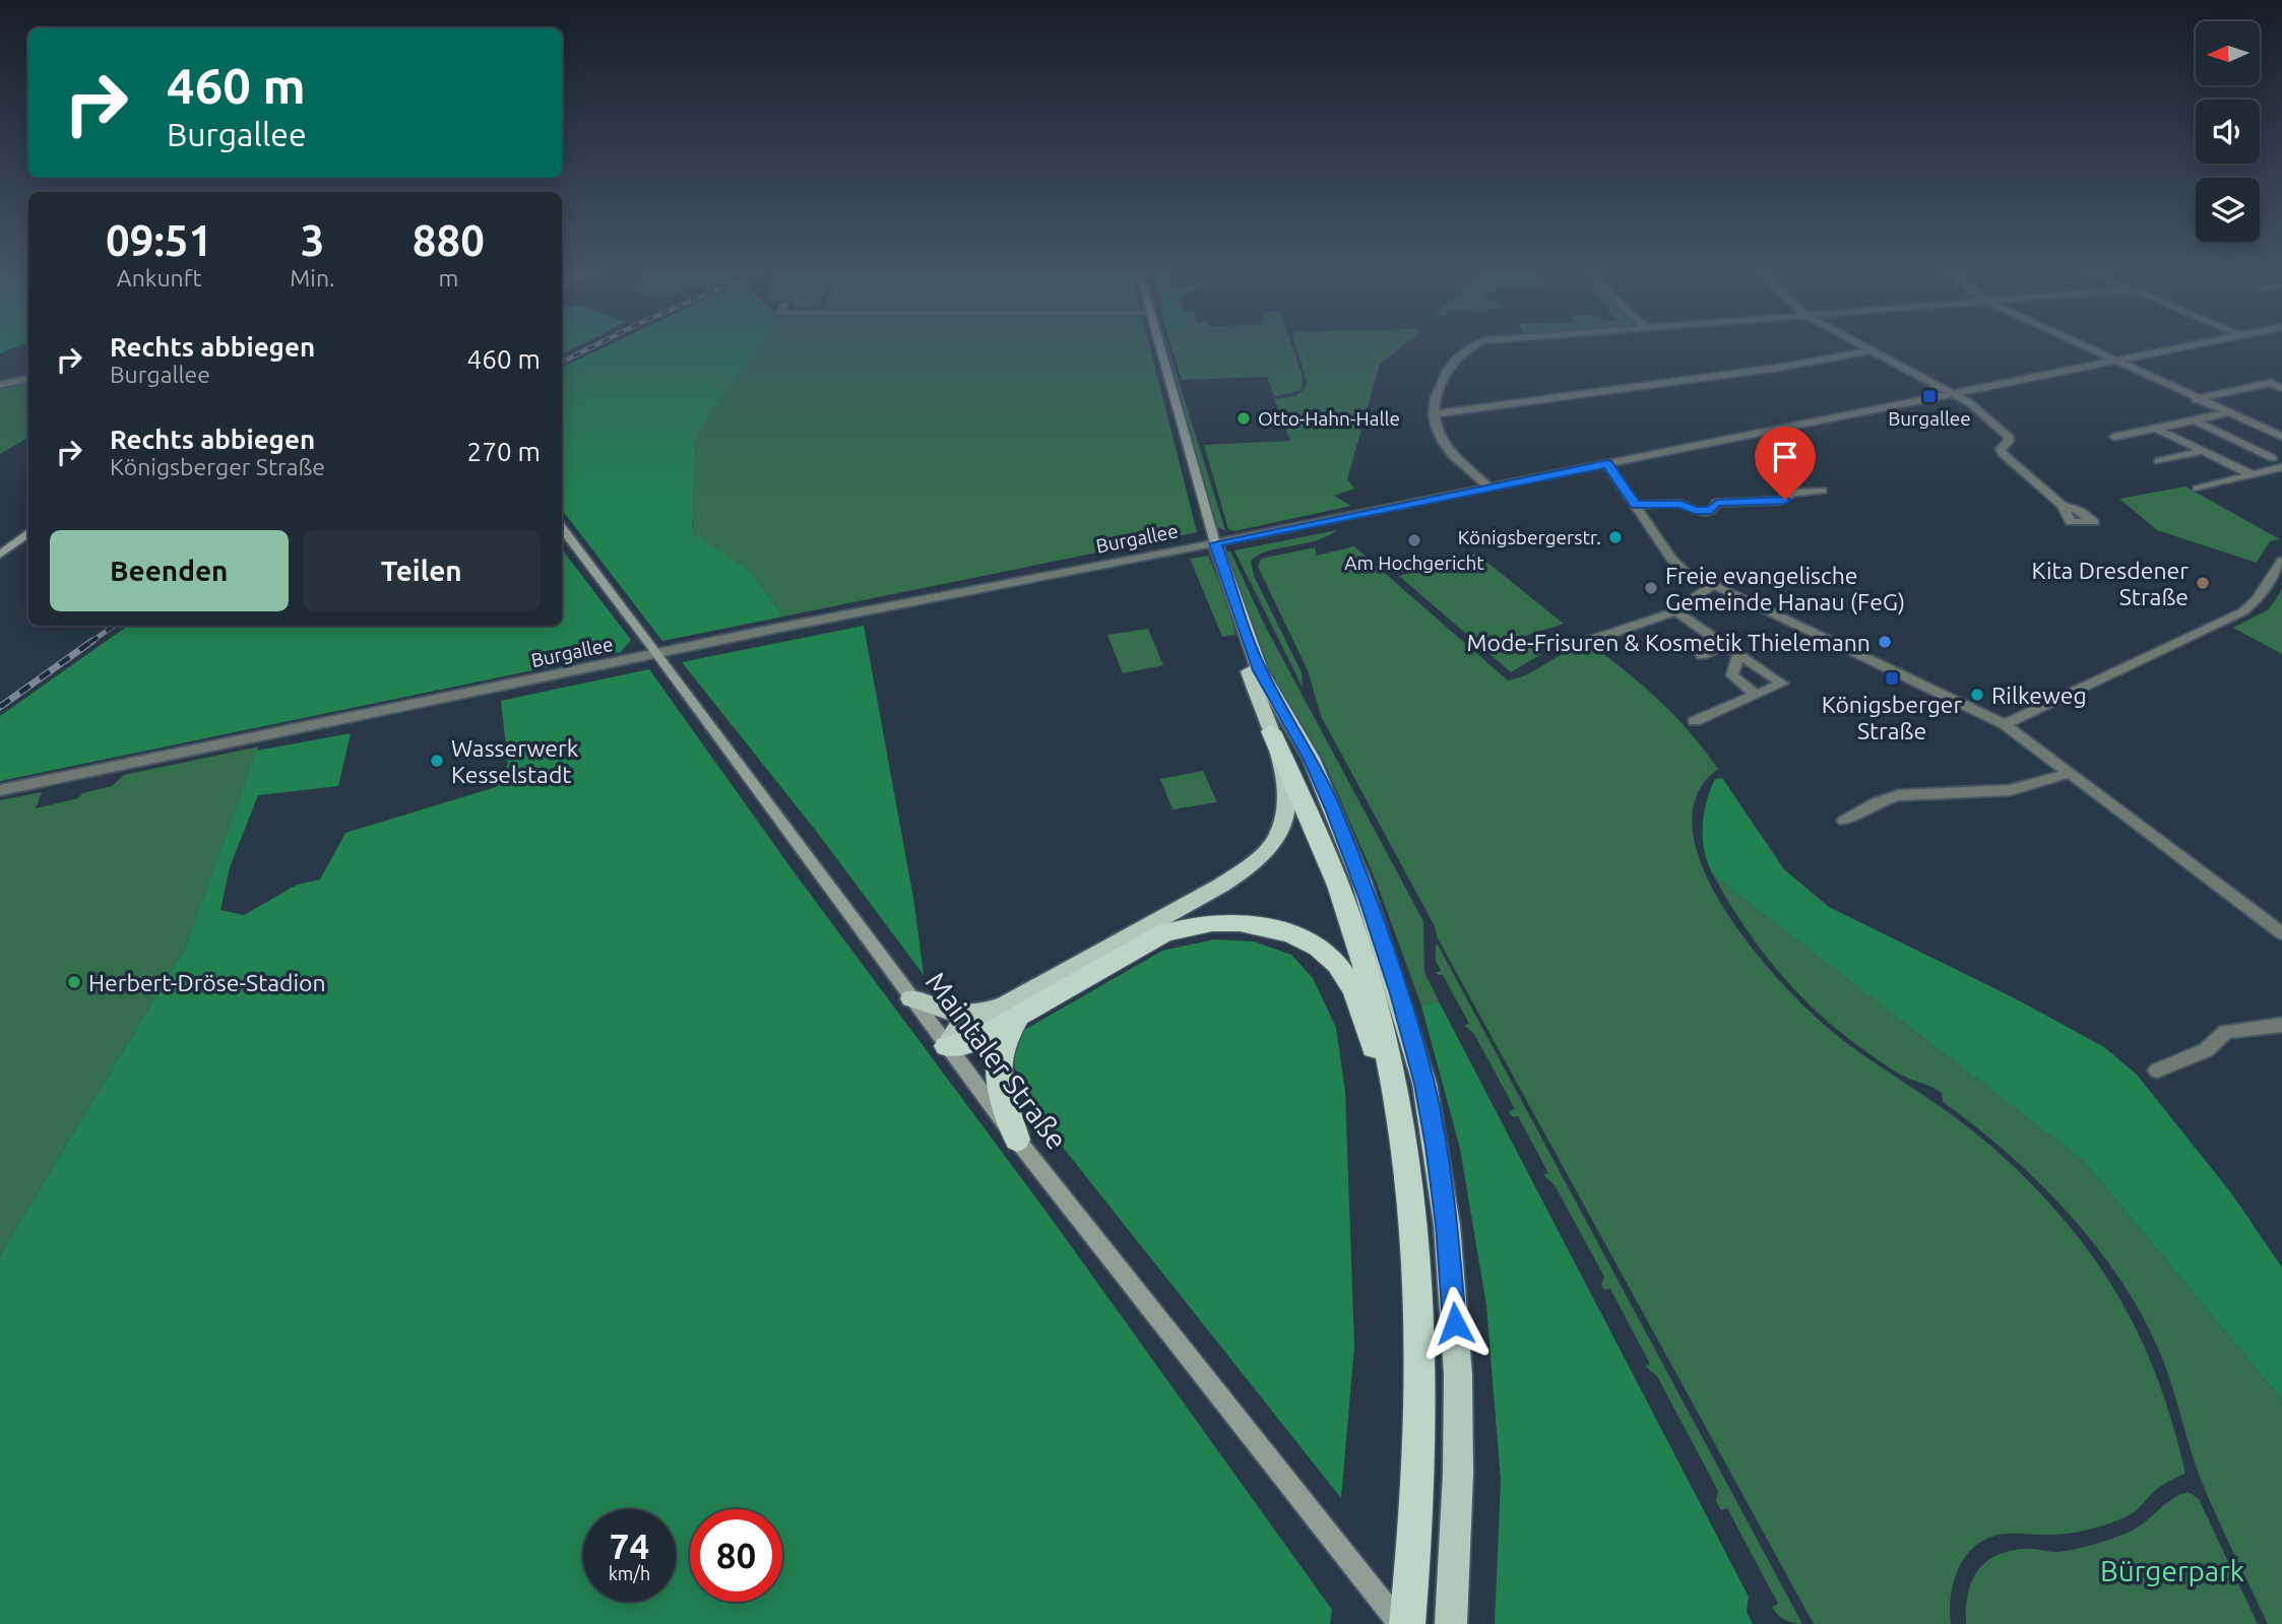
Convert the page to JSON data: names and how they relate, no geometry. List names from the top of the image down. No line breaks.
{"streets":{"main road":["Maintaler Straße"],"street":["Burgallee"]},"crossings":[["Burgallee","Maintaler Straße"]],"parks":["Bürgerpark"],"places":{"transit":["Burgallee","Königsberger Straße"],"other":["Otto-Hahn-Halle","Königsbergerstr.","Am Hochgericht","Kita Dresdener Straße","Freie evangelische Gemeinde Hanau (FeG)","Mode-Frisuren & Kosmetik Thielemann","Rilkeweg","Wasserwerk Kesselstadt","Herbert-Dröse-Stadion"]},"north":"left","page":{"turn":["460 m","Burgallee"],"eta":["09:51","Ankunft","3","Min.","880","m"],"list":[{"name":"Rechts abbiegen","note":"Burgallee","value":"460 m"},{"name":"Rechts abbiegen","note":"Königsberger Straße","value":"270 m"}],"buttons":["Beenden","Teilen"],"speed":"74 km/h","limit":"80"}}
